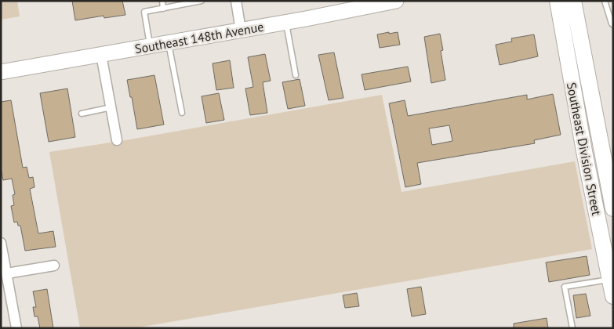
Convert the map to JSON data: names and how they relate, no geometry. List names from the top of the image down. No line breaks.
{"streets":{"main road":["Southeast 148th Avenue","Southeast Division Street"]}}
